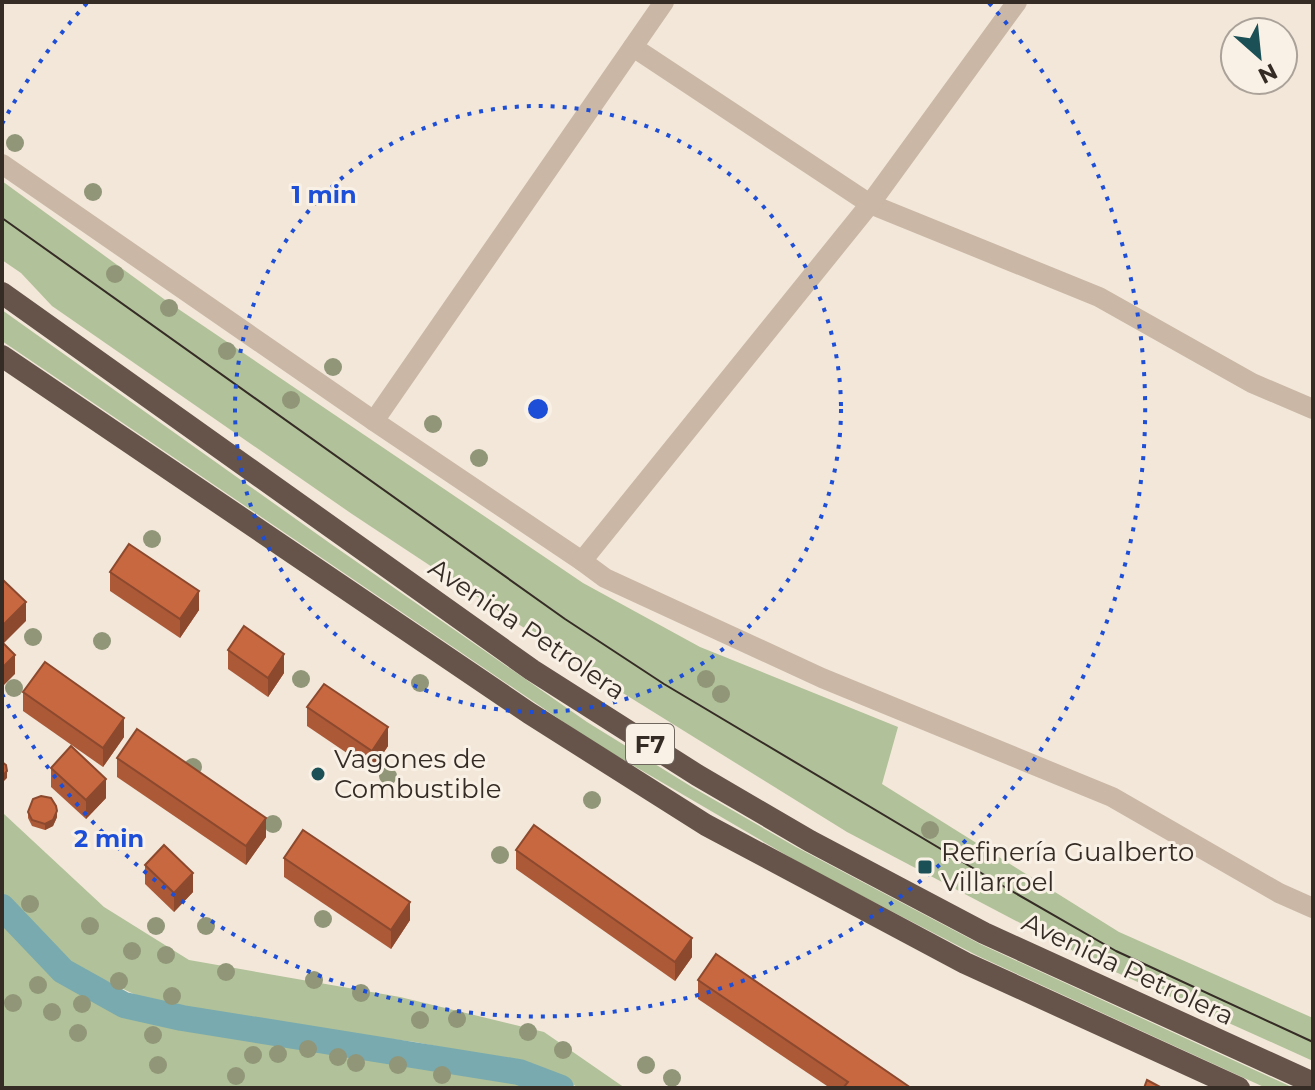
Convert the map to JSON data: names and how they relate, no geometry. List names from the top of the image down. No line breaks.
{"streets":{"highway":["Avenida Petrolera","F7"]},"places":{"other":["Vagones de Combustible"],"transit":["Refinería Gualberto Villarroel"]},"north":"bottom right","rings":["1 min","2 min"]}
